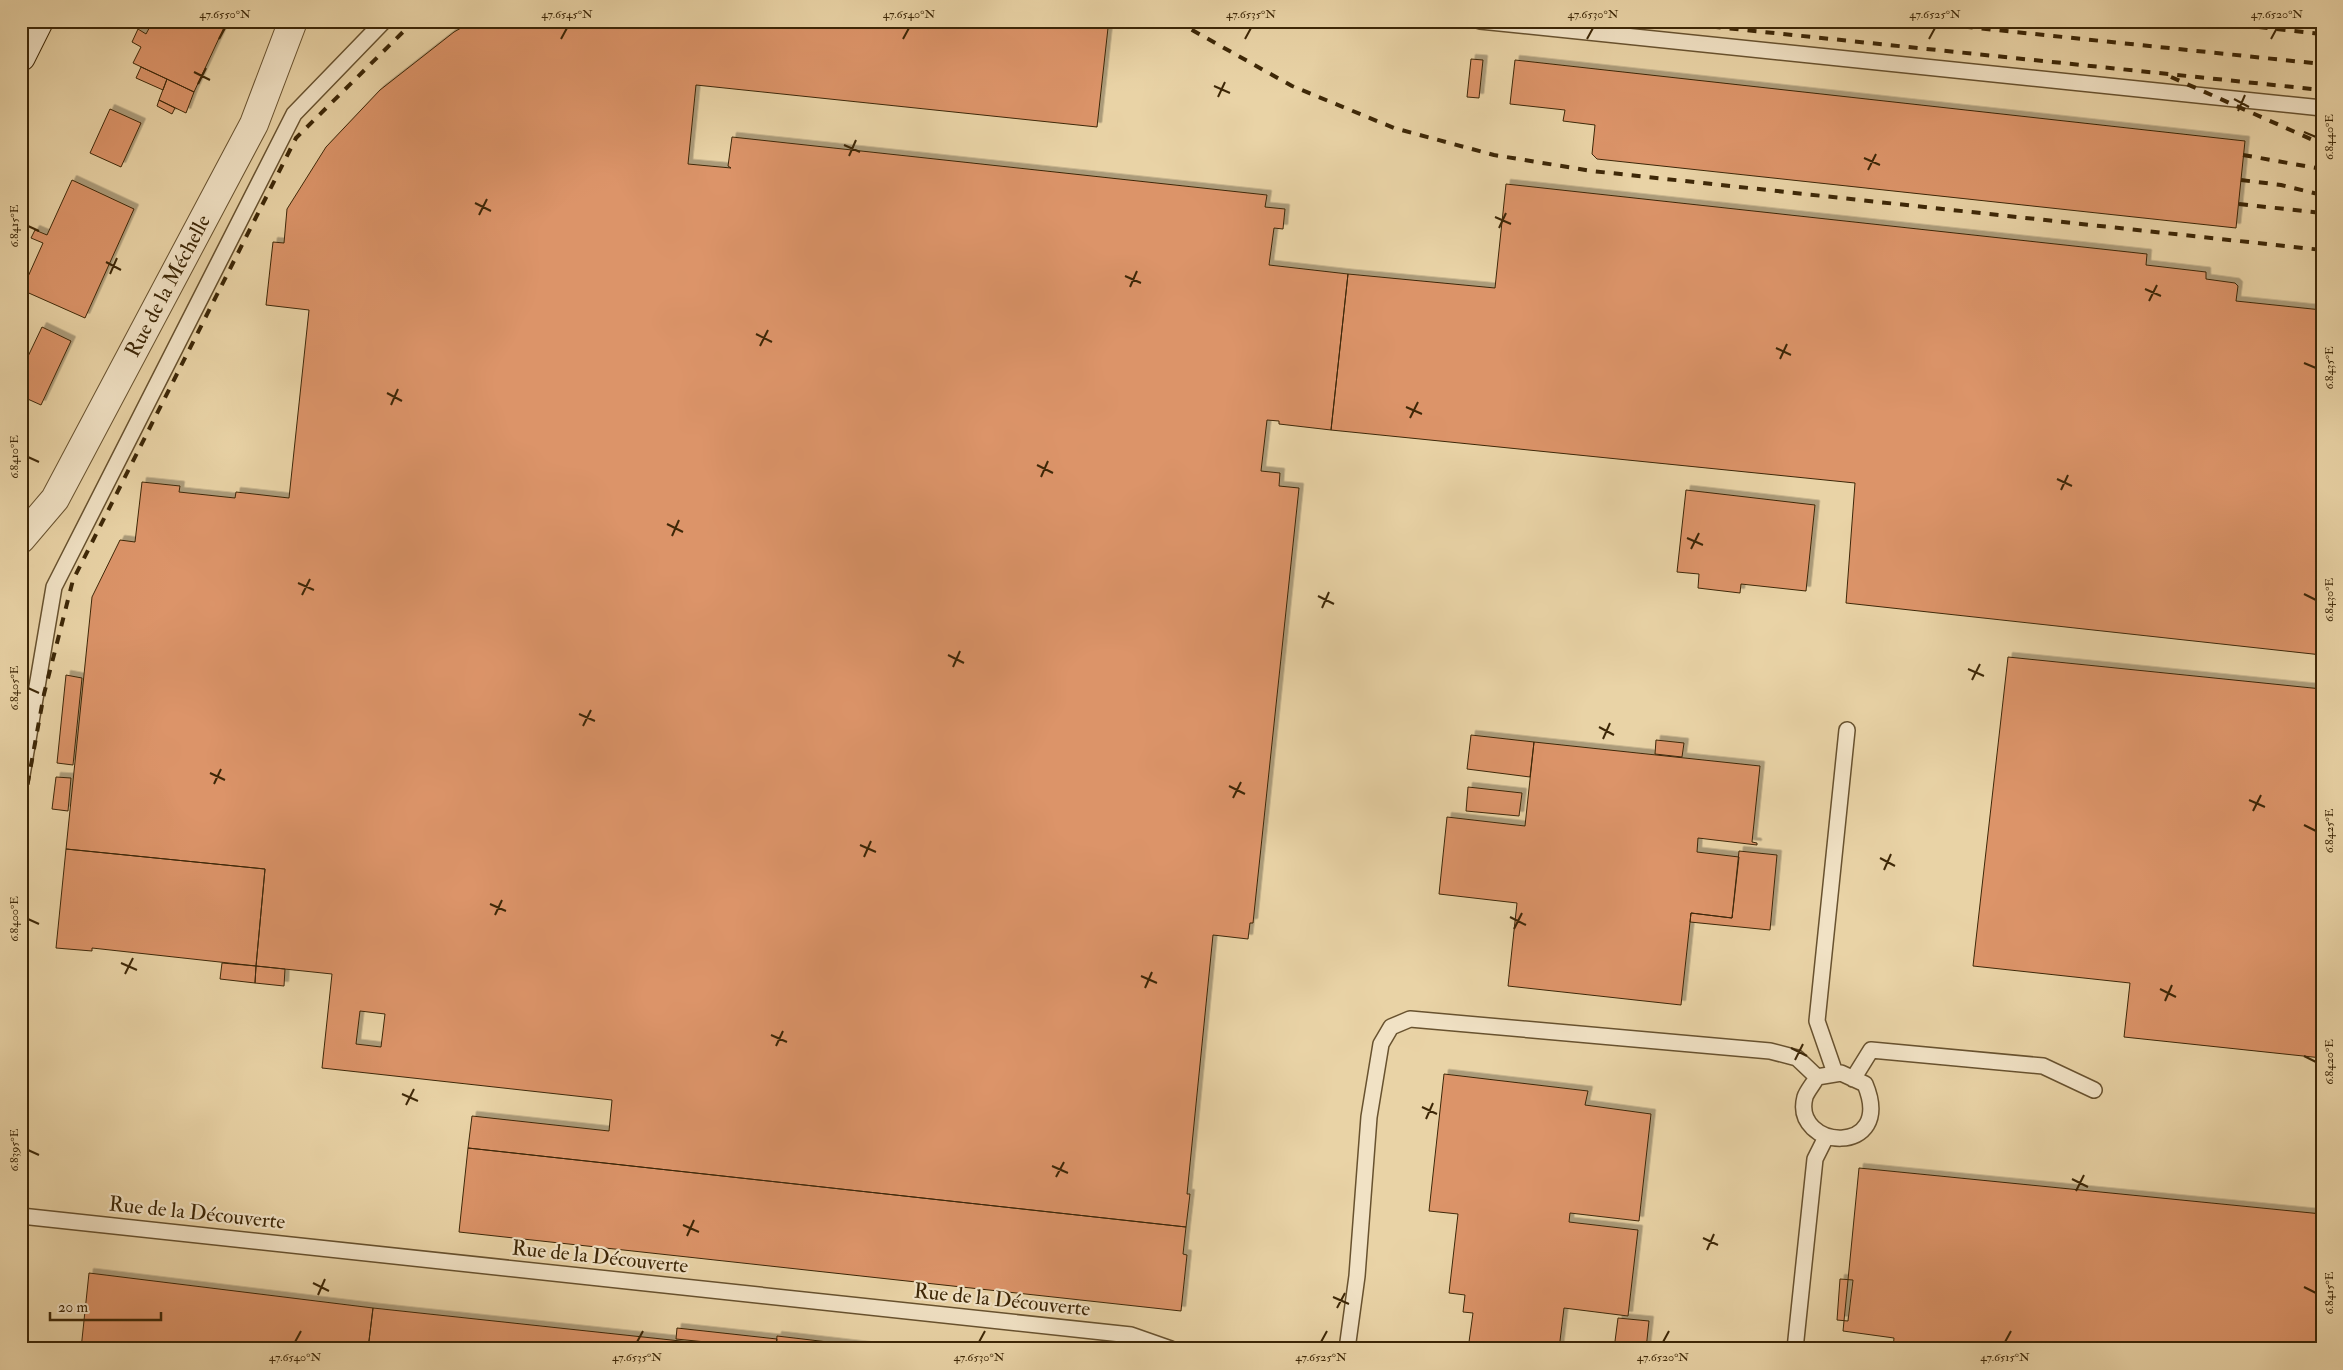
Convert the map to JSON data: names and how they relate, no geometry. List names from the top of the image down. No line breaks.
{"streets":{"street":["Rue de la Méchelle"],"lane":["Rue de la Découverte"]},"scale_bar":"20 m","coordinates":["47.6550°N","47.6545°N","47.6540°N","47.6535°N","47.6530°N","47.6525°N","47.6520°N","6.8440°E","6.8415°E","6.8435°E","6.8410°E","6.8430°E","6.8405°E","6.8425°E","6.8400°E","6.8420°E","6.8395°E","47.6515°N"]}
